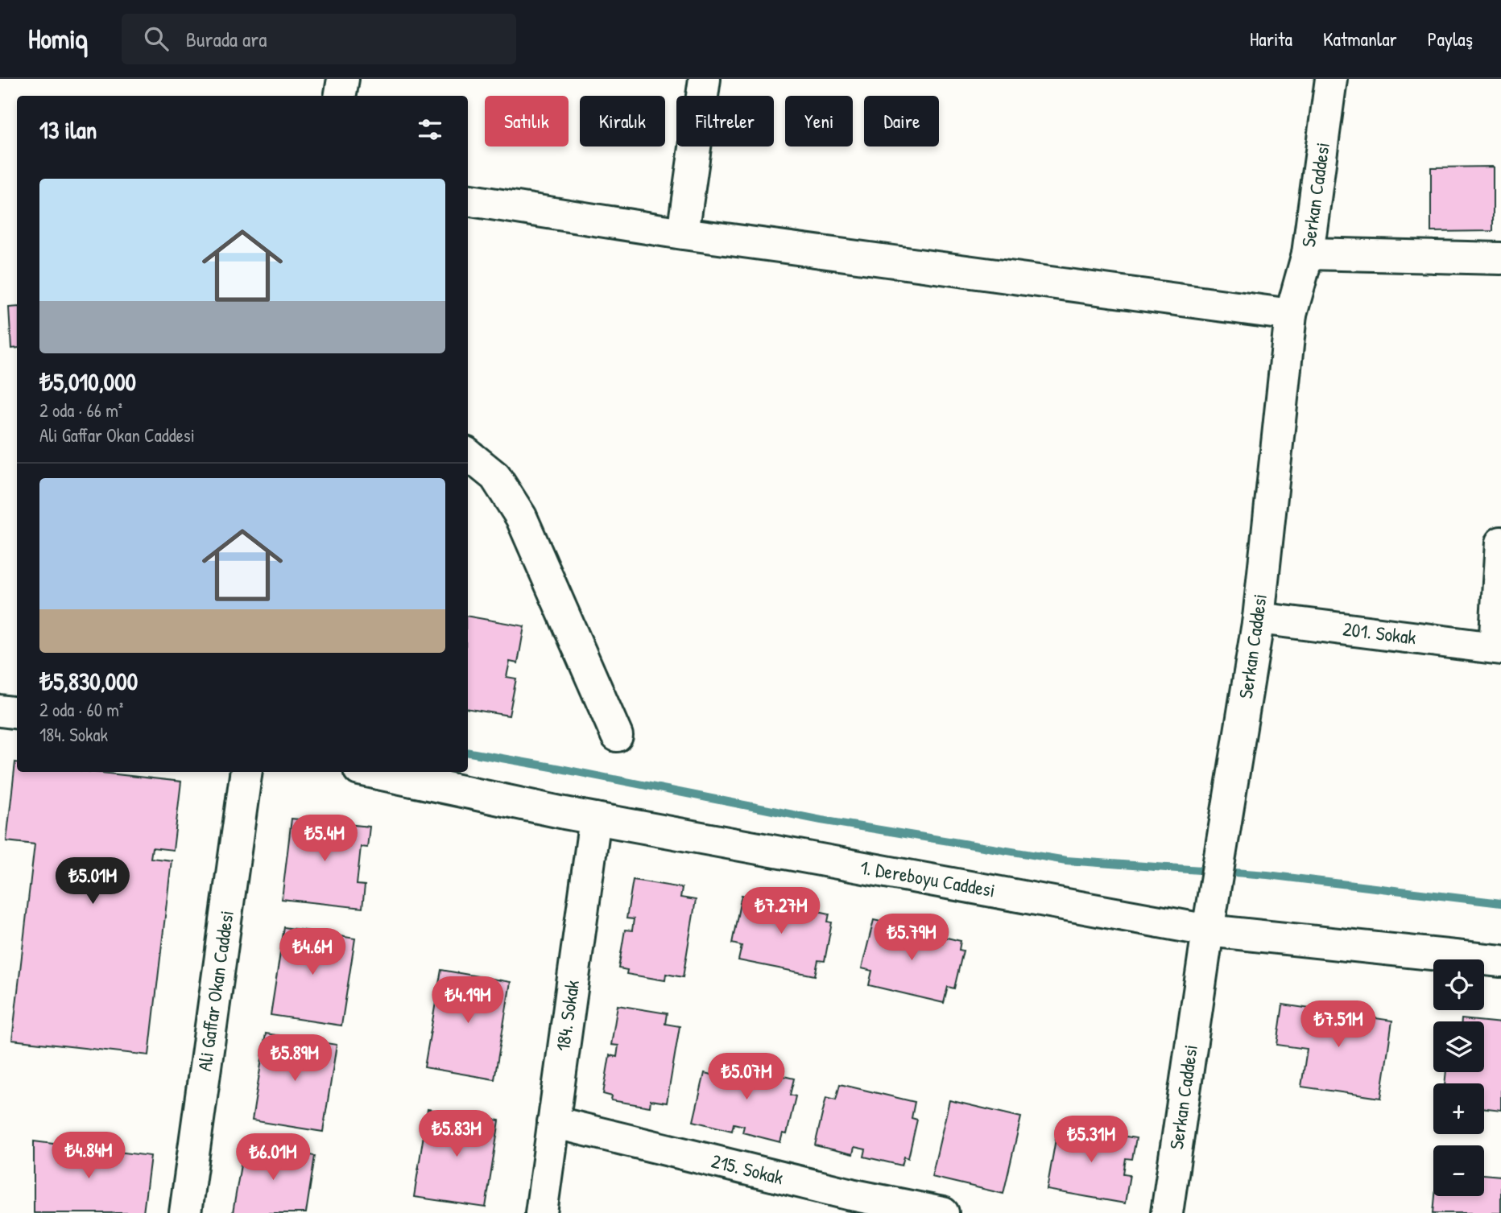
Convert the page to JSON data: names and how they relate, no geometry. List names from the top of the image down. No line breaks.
{"streets":{"main road":["Serkan Caddesi","201. Sokak","1. Dereboyu Caddesi","Ali Gaffar Okan Caddesi","184. Sokak","215. Sokak"]},"crossings":[["Serkan Caddesi","201. Sokak"],["Serkan Caddesi","1. Dereboyu Caddesi"],["1. Dereboyu Caddesi","184. Sokak"],["184. Sokak","215. Sokak"]],"page":{"header":"Homiq","search":"Burada ara","nav":["Harita","Katmanlar","Paylaş"],"chip":["Satılık","Kiralık","Filtreler","Yeni","Daire"],"heading":"13 ilan","list":[{"name":"₺5,010,000","note":"2 oda · 66 m² · Ali Gaffar Okan Caddesi"},{"name":"₺5,830,000","note":"2 oda · 60 m² · 184. Sokak"}],"price":["₺5.4M","₺5.01M","₺7.27M","₺5.79M","₺4.6M","₺4.19M","₺7.51M","₺5.89M","₺5.07M","₺5.83M","₺5.31M","₺4.84M","₺6.01M"],"map_buttons":["+","−"]}}
